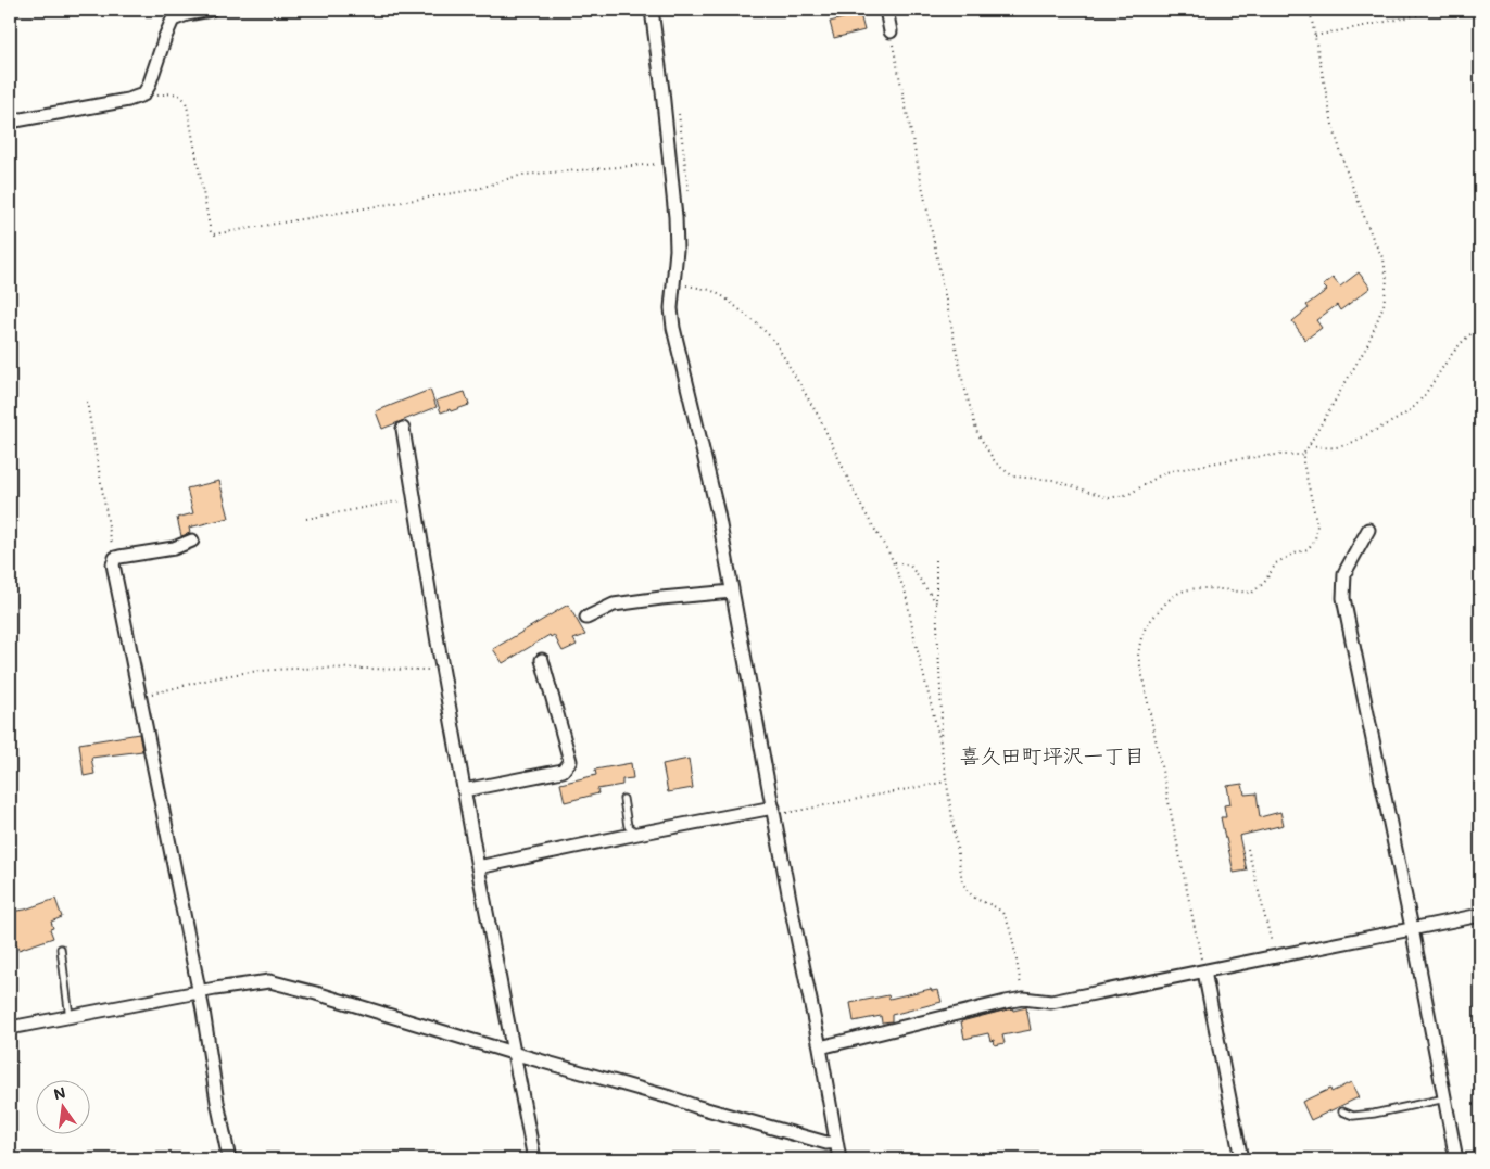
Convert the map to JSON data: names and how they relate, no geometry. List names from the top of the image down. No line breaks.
{"districts":["喜久田町坪沢一丁目"],"north":"top"}
